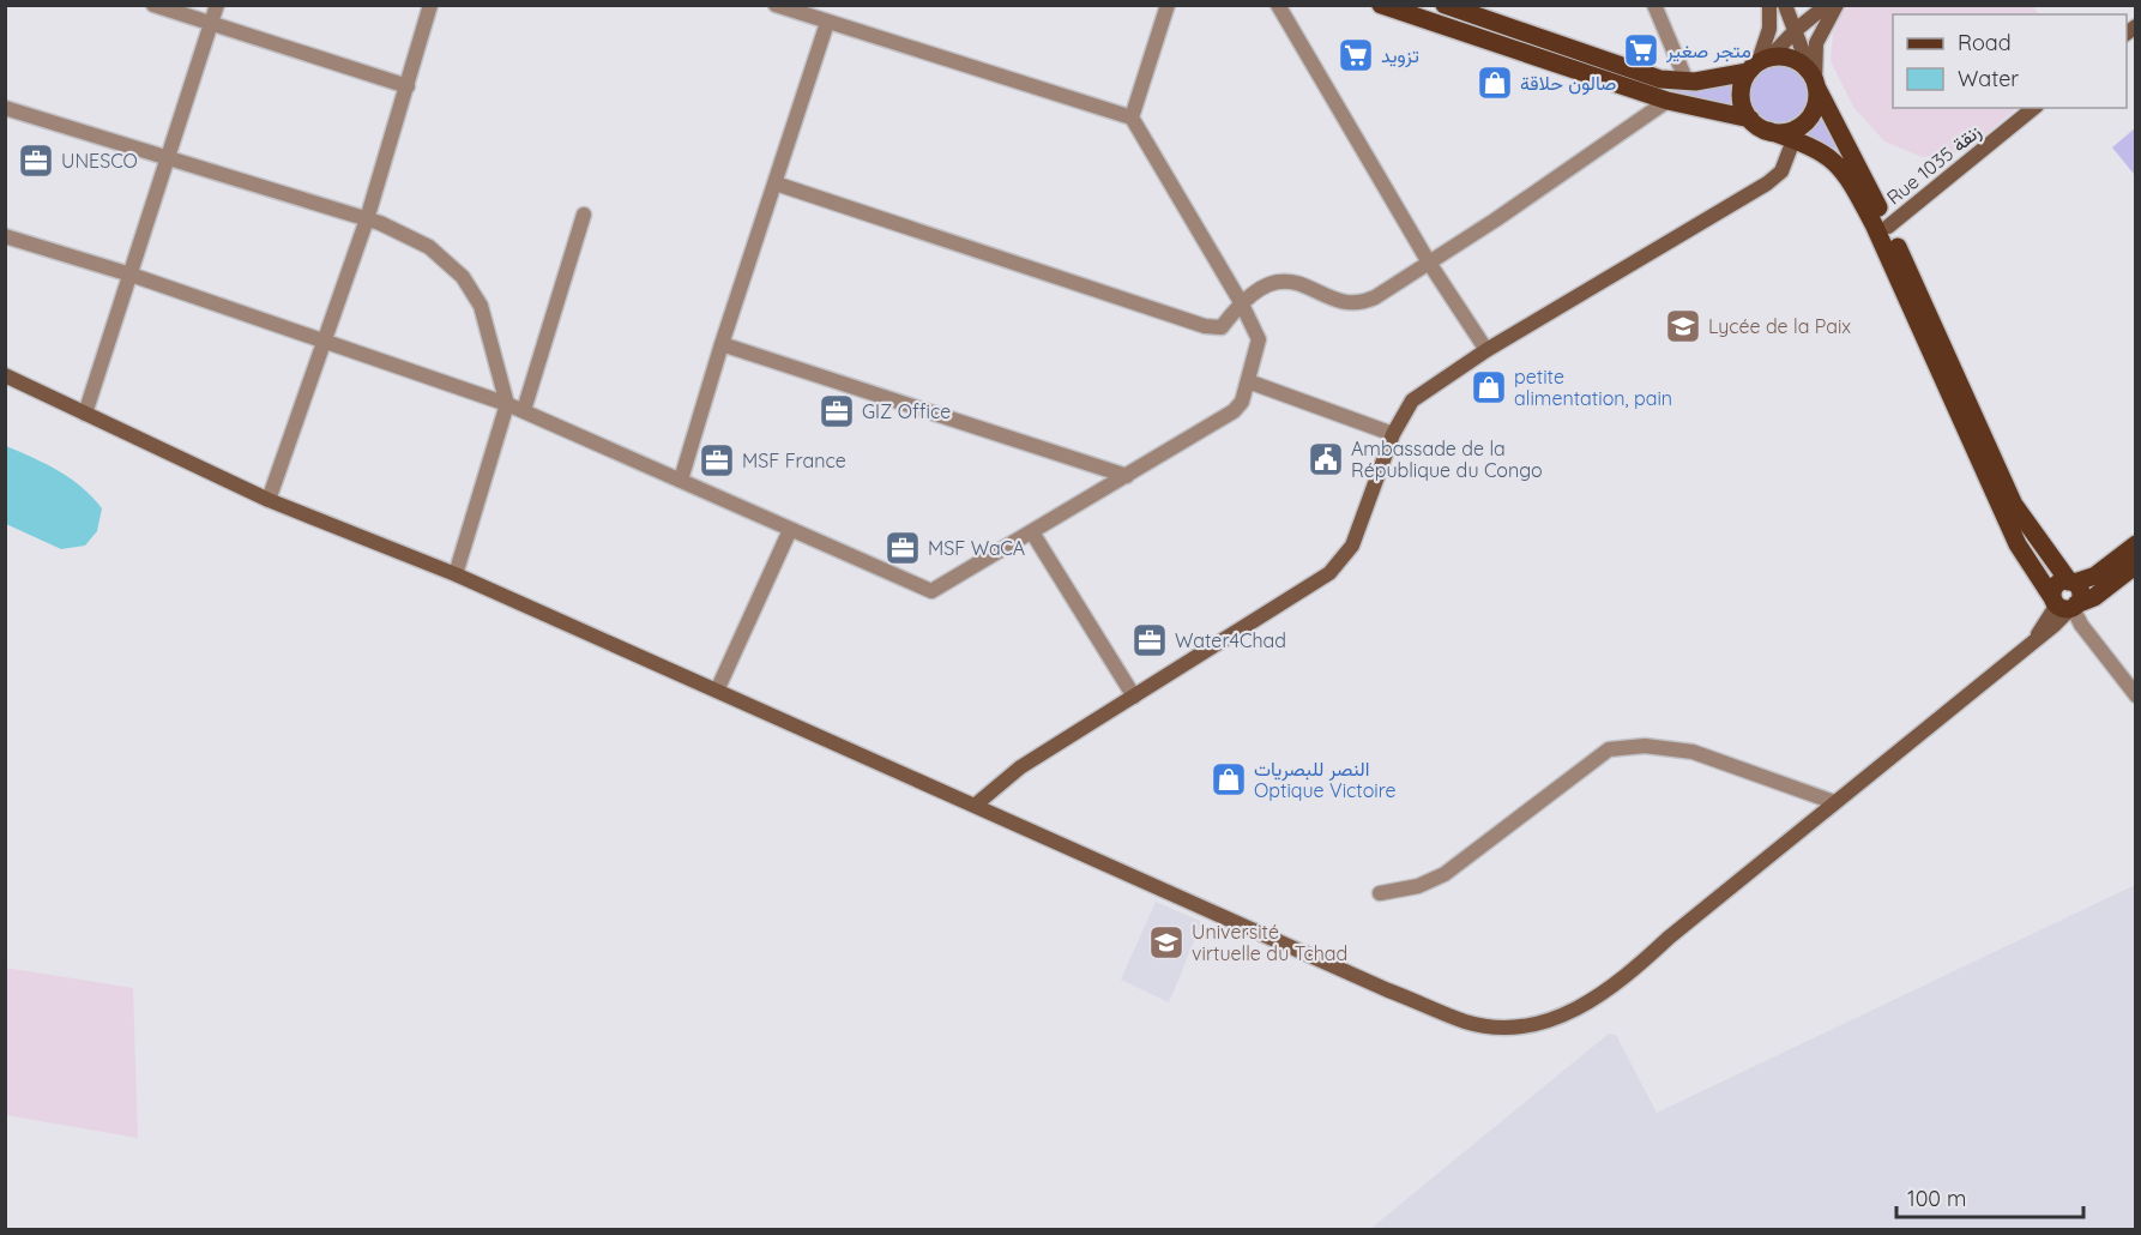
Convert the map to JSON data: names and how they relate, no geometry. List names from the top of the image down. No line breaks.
{"streets":{"street":["Rue 1035 زنقة"]},"places":{"supermarket":["متجر صغير","تزويد"],"shop":["صالون حلاقة","petite alimentation, pain","النصر للبصريات Optique Victoire"],"office":["UNESCO","GIZ Office","MSF France","MSF WaCA","Water4Chad"],"school or university":["Lycée de la Paix","Université virtuelle du Tchad"],"public building":["Ambassade de la République du Congo"]},"legend":["Road","Water"],"scale_bar":"100 m"}
